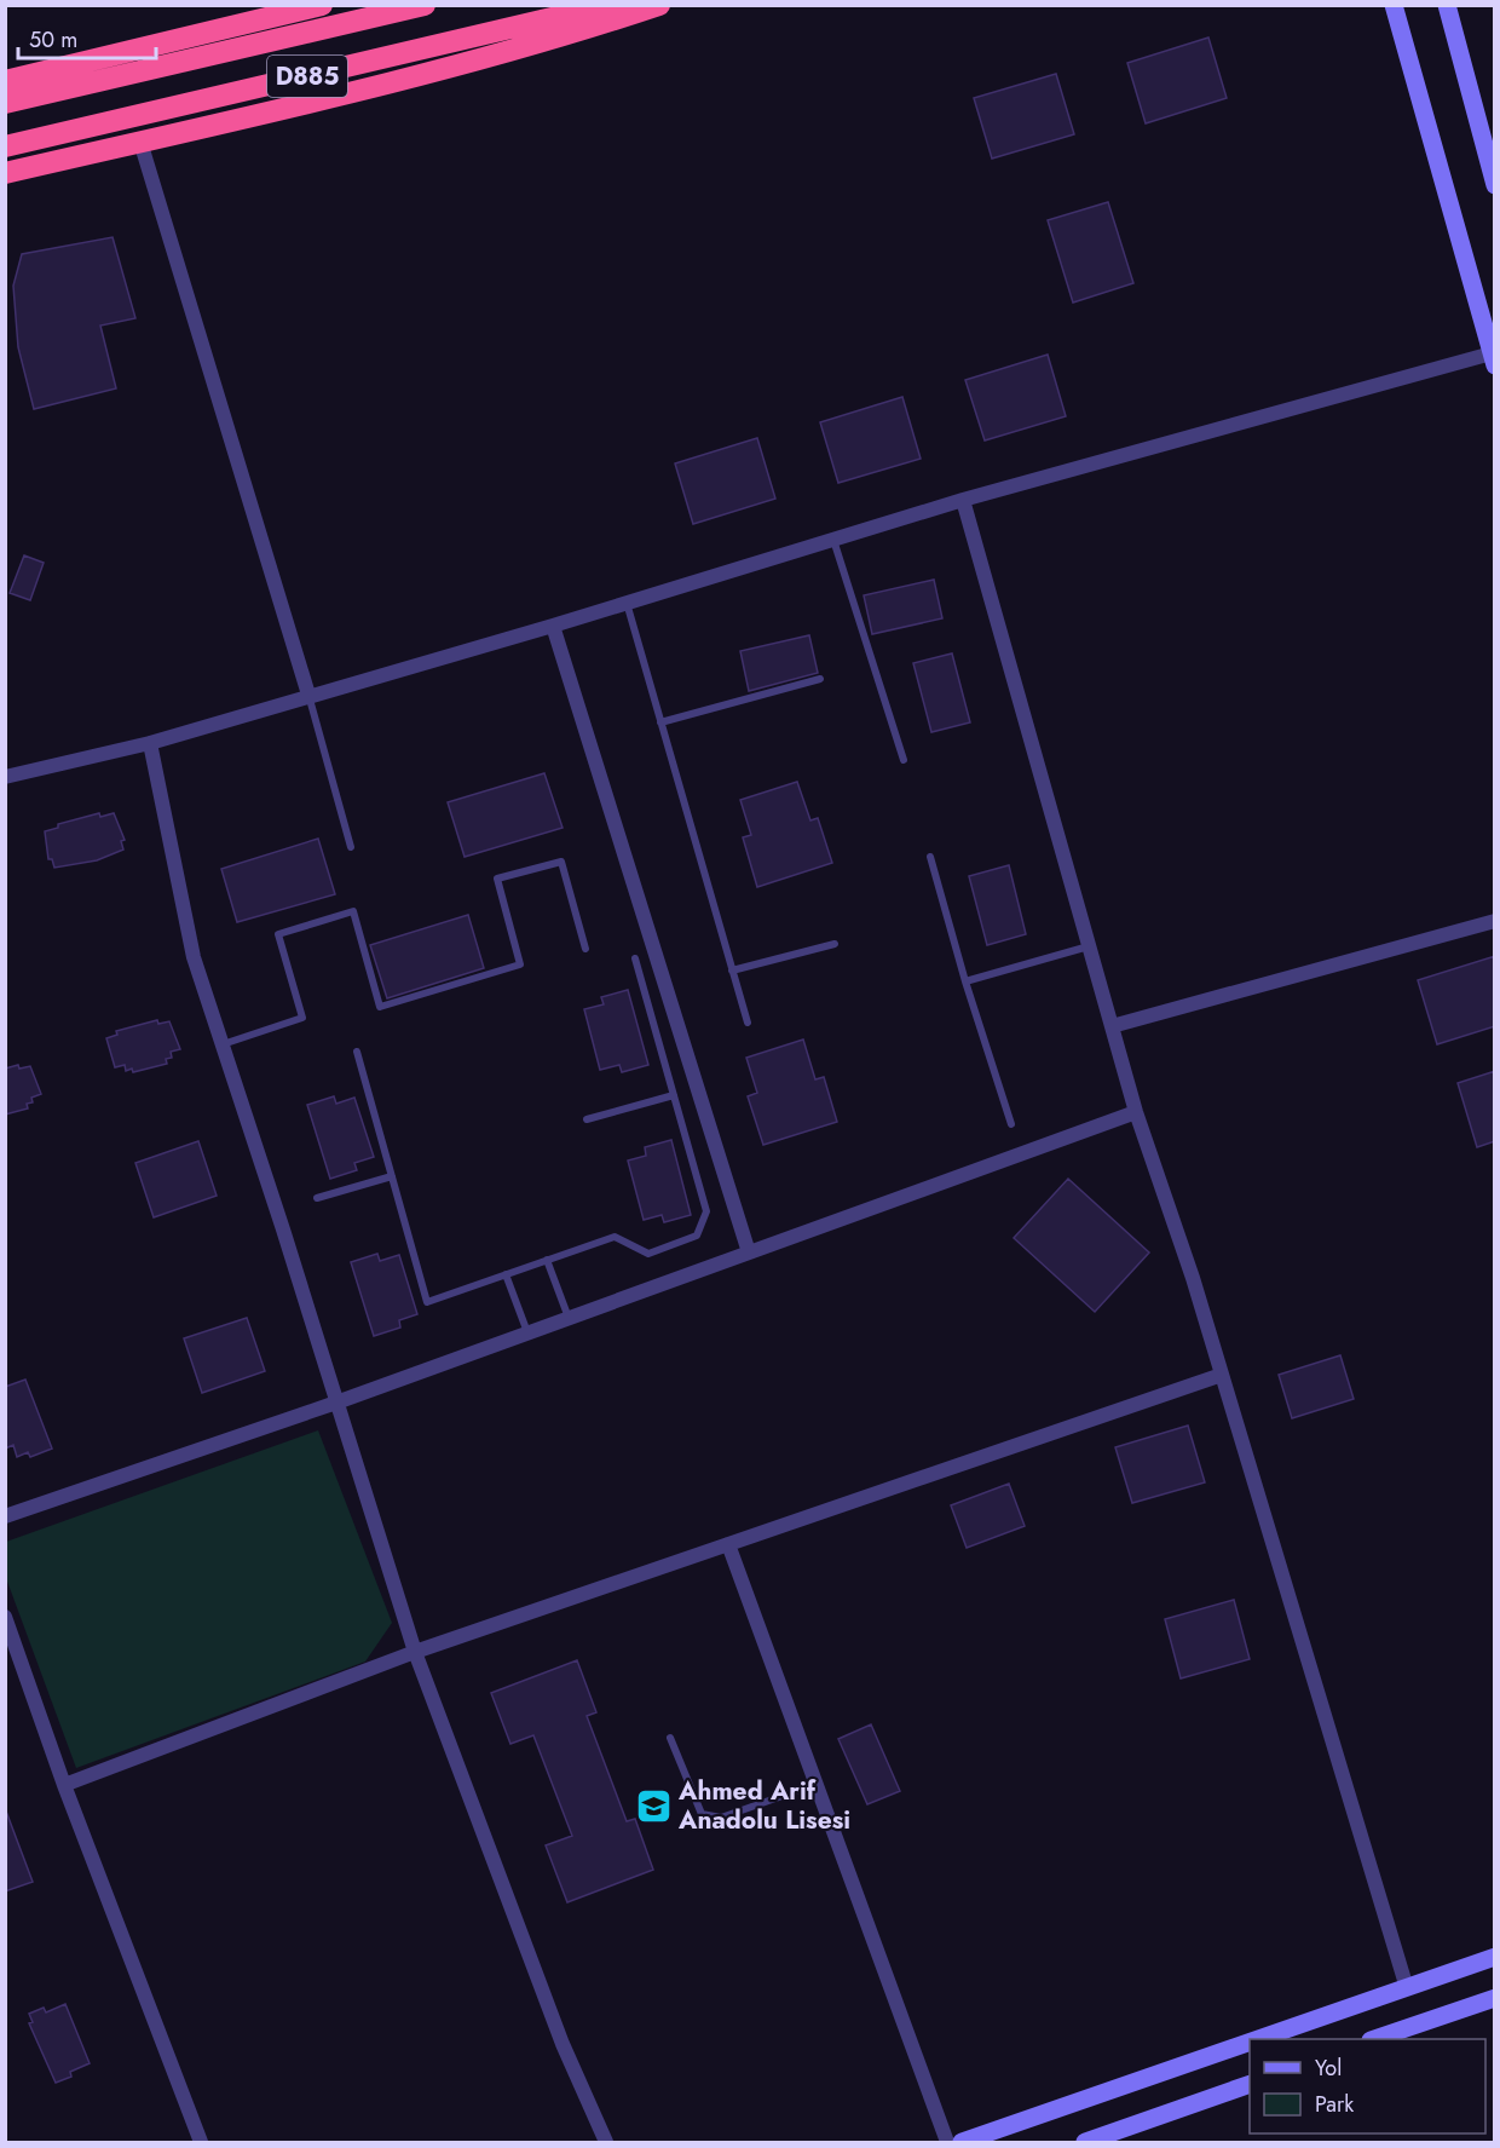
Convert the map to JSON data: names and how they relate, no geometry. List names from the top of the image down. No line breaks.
{"streets":{"highway":["D885"]},"places":{"school or university":["Ahmed Arif Anadolu Lisesi"]},"legend":["Yol","Park"],"scale_bar":"50 m"}
